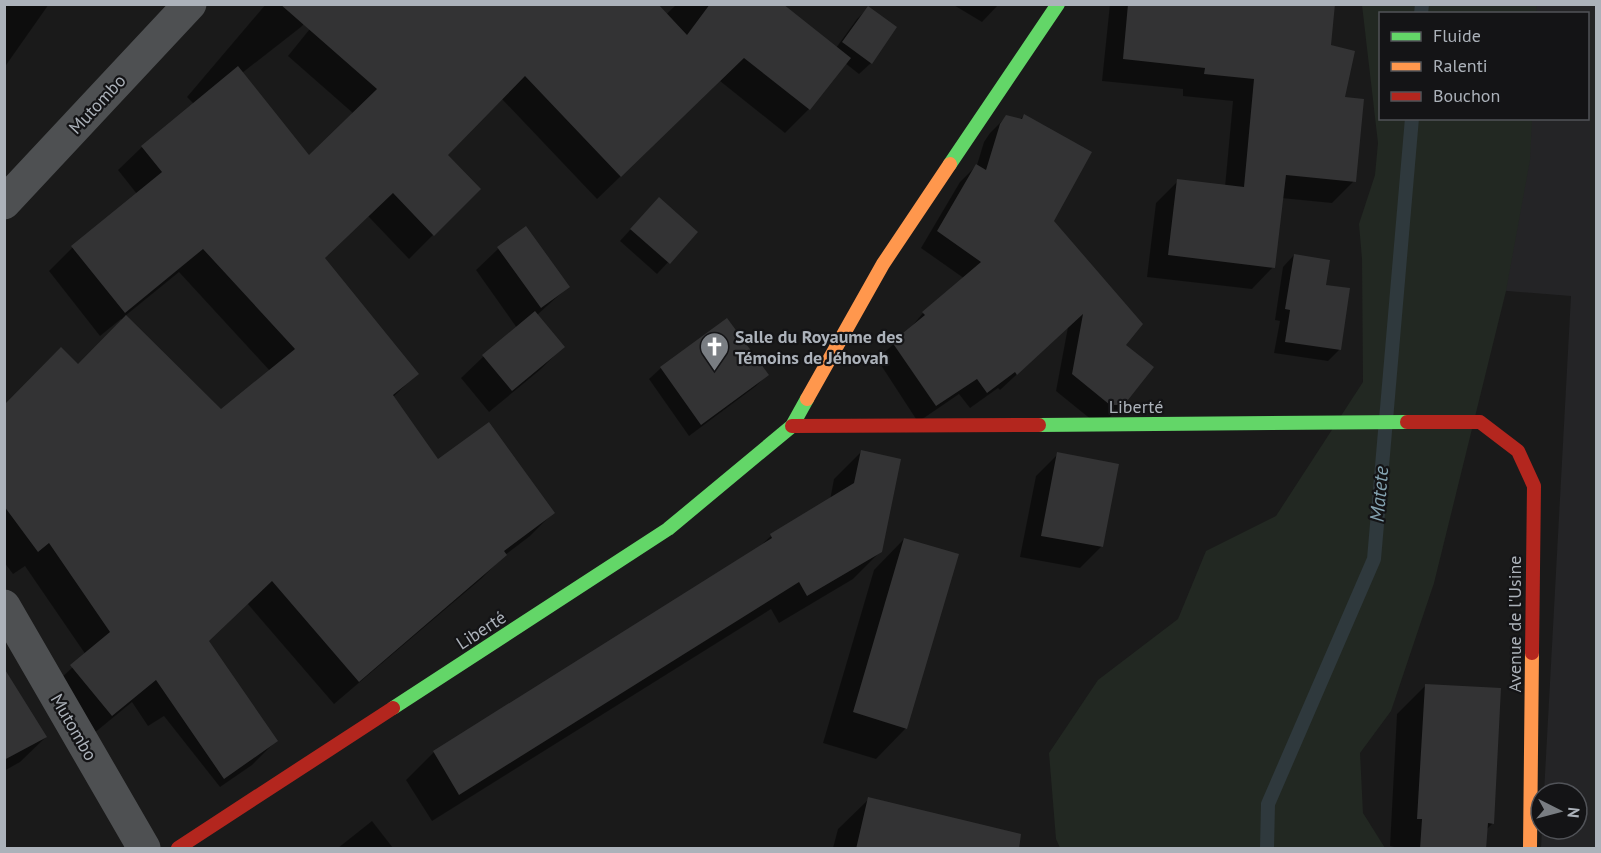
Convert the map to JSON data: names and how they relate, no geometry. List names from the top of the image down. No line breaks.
{"streets":{"street":["Mutombo","Liberté","Avenue de l'Usine"]},"crossings":[["Liberté","Avenue de l'Usine"]],"water":["Matete"],"places":{"church":["Salle du Royaume des Témoins de Jéhovah"]},"legend":["Fluide","Ralenti","Bouchon"],"north":"right"}
